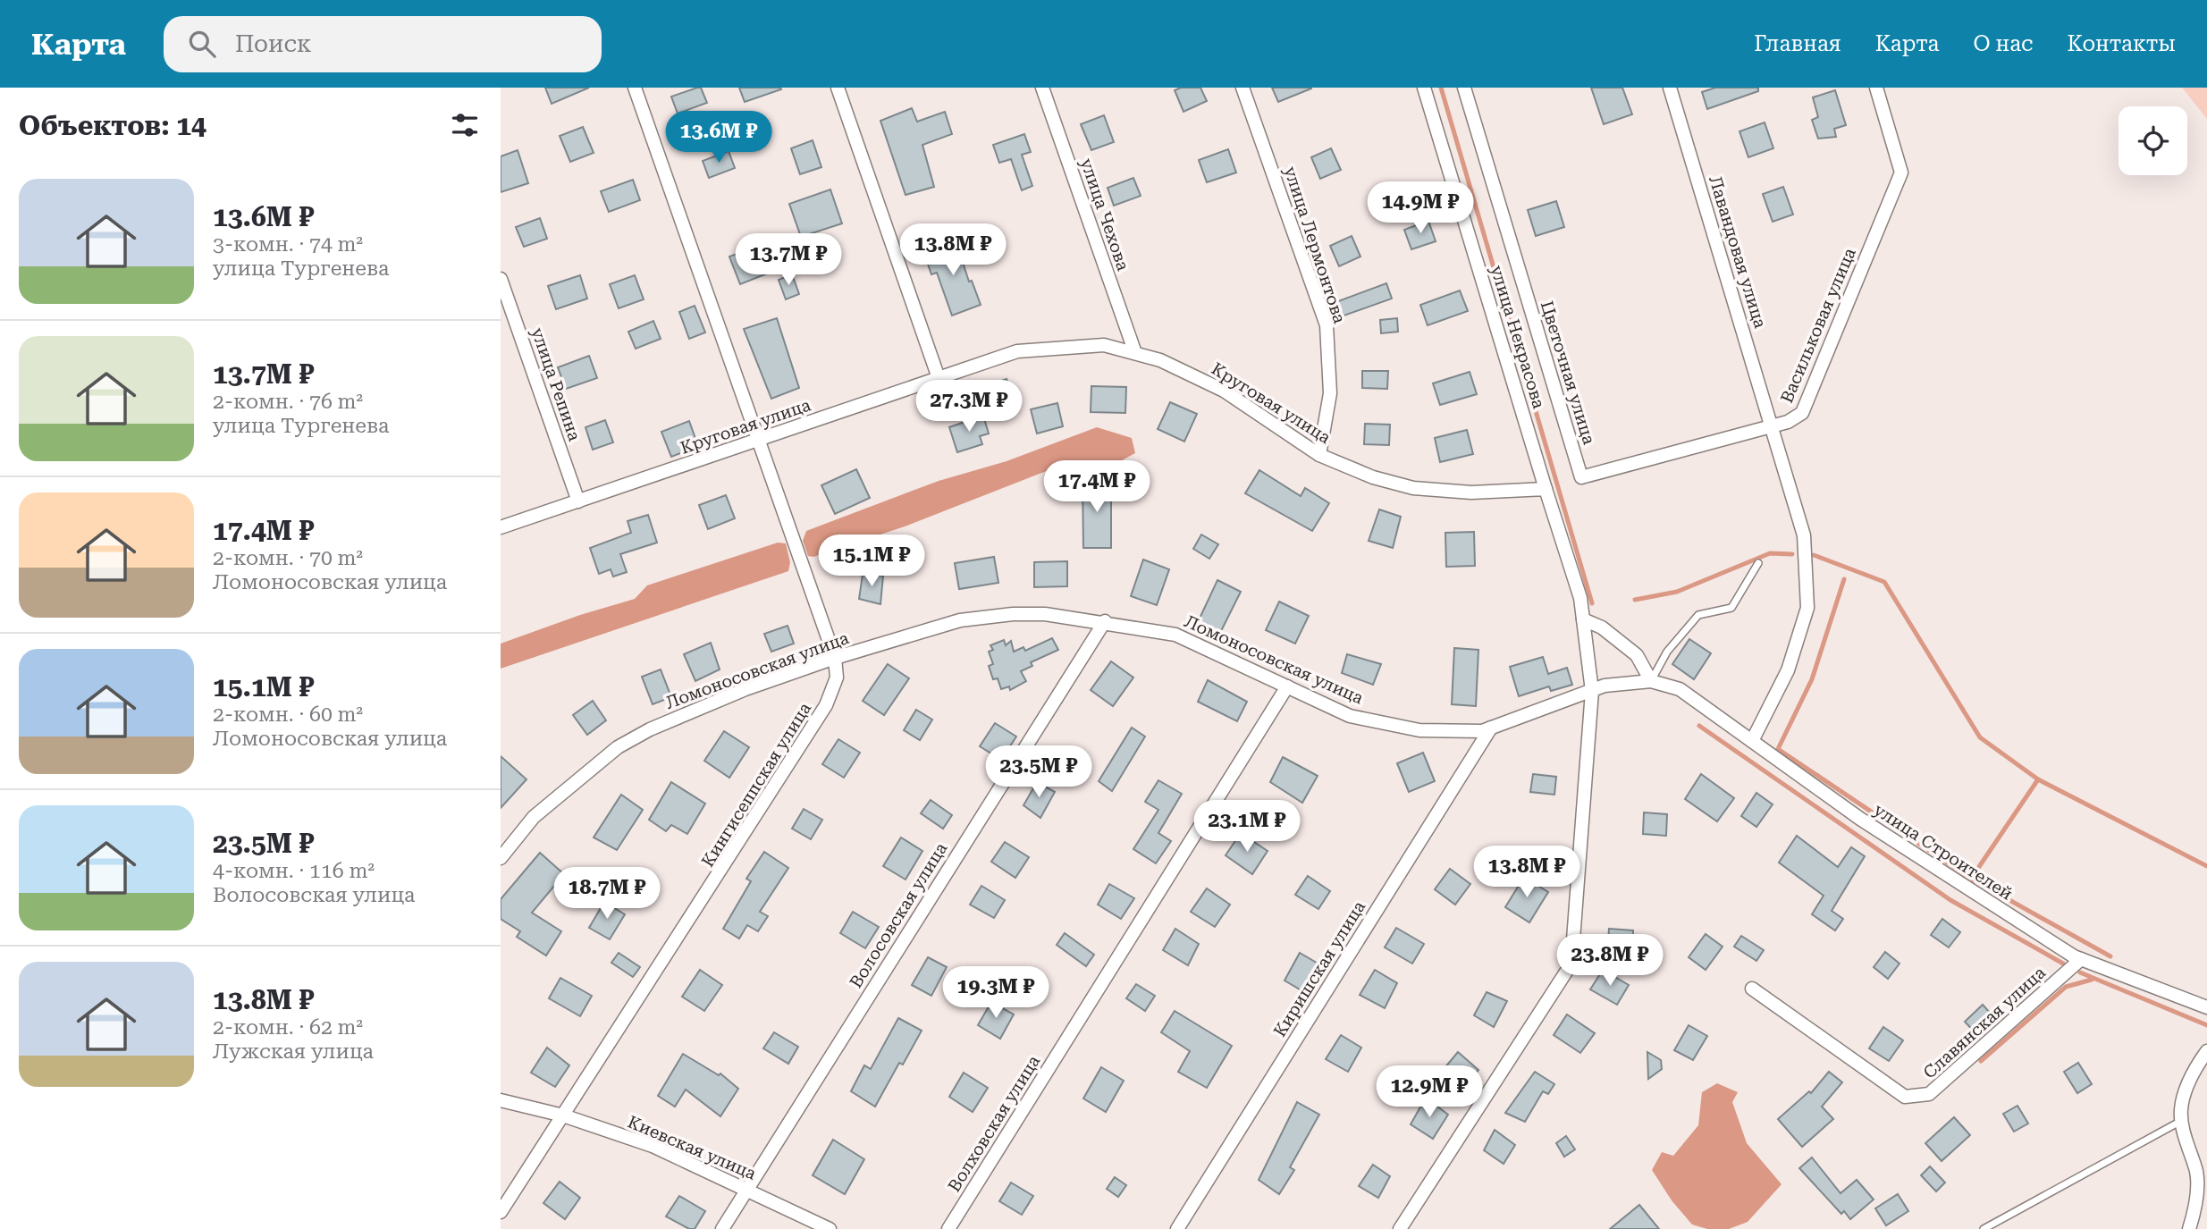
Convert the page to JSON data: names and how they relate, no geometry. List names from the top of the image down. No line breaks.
{"streets":{"street":["улица Чехова","улица Лермонтова","Лавандовая улица","Васильковая улица","улица Некрасова","Цветочная улица","улица Репина","Круговая улица","Ломоносовская улица","Кингисеппская улица","улица Строителей","Волосовская улица","Киришская улица","Славянская улица","Волховская улица","Киевская улица"]},"crossings":[["улица Чехова","Круговая улица"],["улица Лермонтова","Круговая улица"],["Лавандовая улица","Васильковая улица"],["Лавандовая улица","Цветочная улица"],["Васильковая улица","Цветочная улица"],["улица Некрасова","Круговая улица"],["улица Репина","Круговая улица"],["Круговая улица","Кингисеппская улица"],["Ломоносовская улица","Кингисеппская улица"],["Ломоносовская улица","улица Строителей"],["Ломоносовская улица","Волосовская улица"],["Ломоносовская улица","Киришская улица"],["Ломоносовская улица","Волховская улица"],["Кингисеппская улица","Киевская улица"],["улица Строителей","Славянская улица"],["Волосовская улица","Киевская улица"]],"page":{"header":"Карта","search":"Поиск","nav":["Главная","Карта","О нас","Контакты"],"heading":"Объектов: 14","price":["13.6M ₽","14.9M ₽","13.8M ₽","13.7M ₽","27.3M ₽","17.4M ₽","15.1M ₽","23.5M ₽","23.1M ₽","13.8M ₽","18.7M ₽","23.8M ₽","19.3M ₽","12.9M ₽"],"list":[{"name":"13.6M ₽","note":"3-комн. · 74 m² · улица Тургенева"},{"name":"13.7M ₽","note":"2-комн. · 76 m² · улица Тургенева"},{"name":"17.4M ₽","note":"2-комн. · 70 m² · Ломоносовская улица"},{"name":"15.1M ₽","note":"2-комн. · 60 m² · Ломоносовская улица"},{"name":"23.5M ₽","note":"4-комн. · 116 m² · Волосовская улица"},{"name":"13.8M ₽","note":"2-комн. · 62 m² · Лужская улица"}]}}
